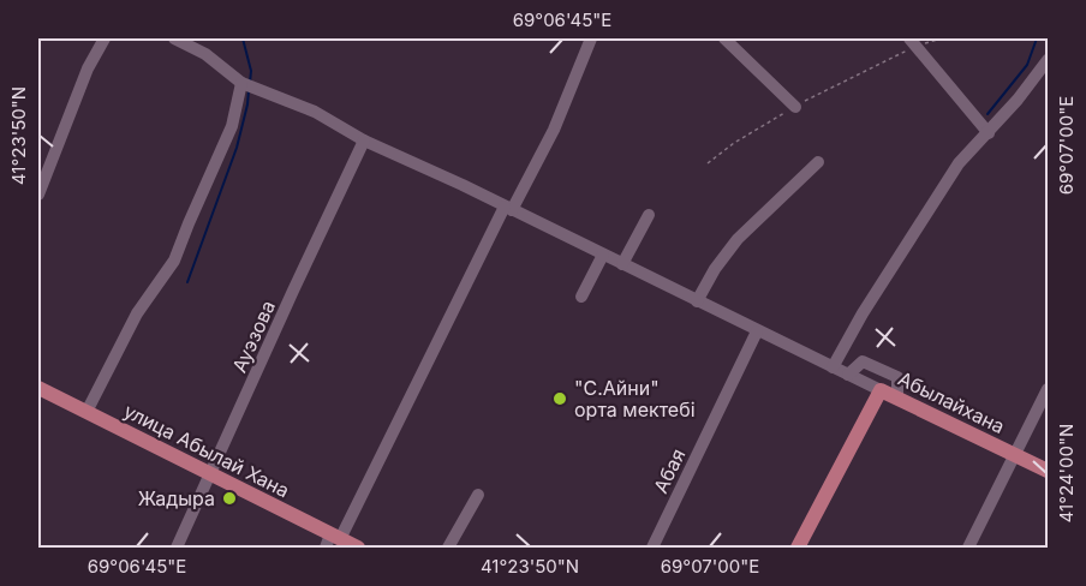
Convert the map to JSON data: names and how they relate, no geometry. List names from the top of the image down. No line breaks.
{"streets":{"main road":["Абылайхана","улица Абылай Хана"],"street":["Ауэзова","Абая"]},"crossings":[["Ауэзова","улица Абылай Хана"]],"places":["\"С.Айни\" орта мектебі","Жадыра"],"coordinates":["69°06'45\"E","41°23'50\"N","69°07'00\"E","41°24'00\"N"]}
